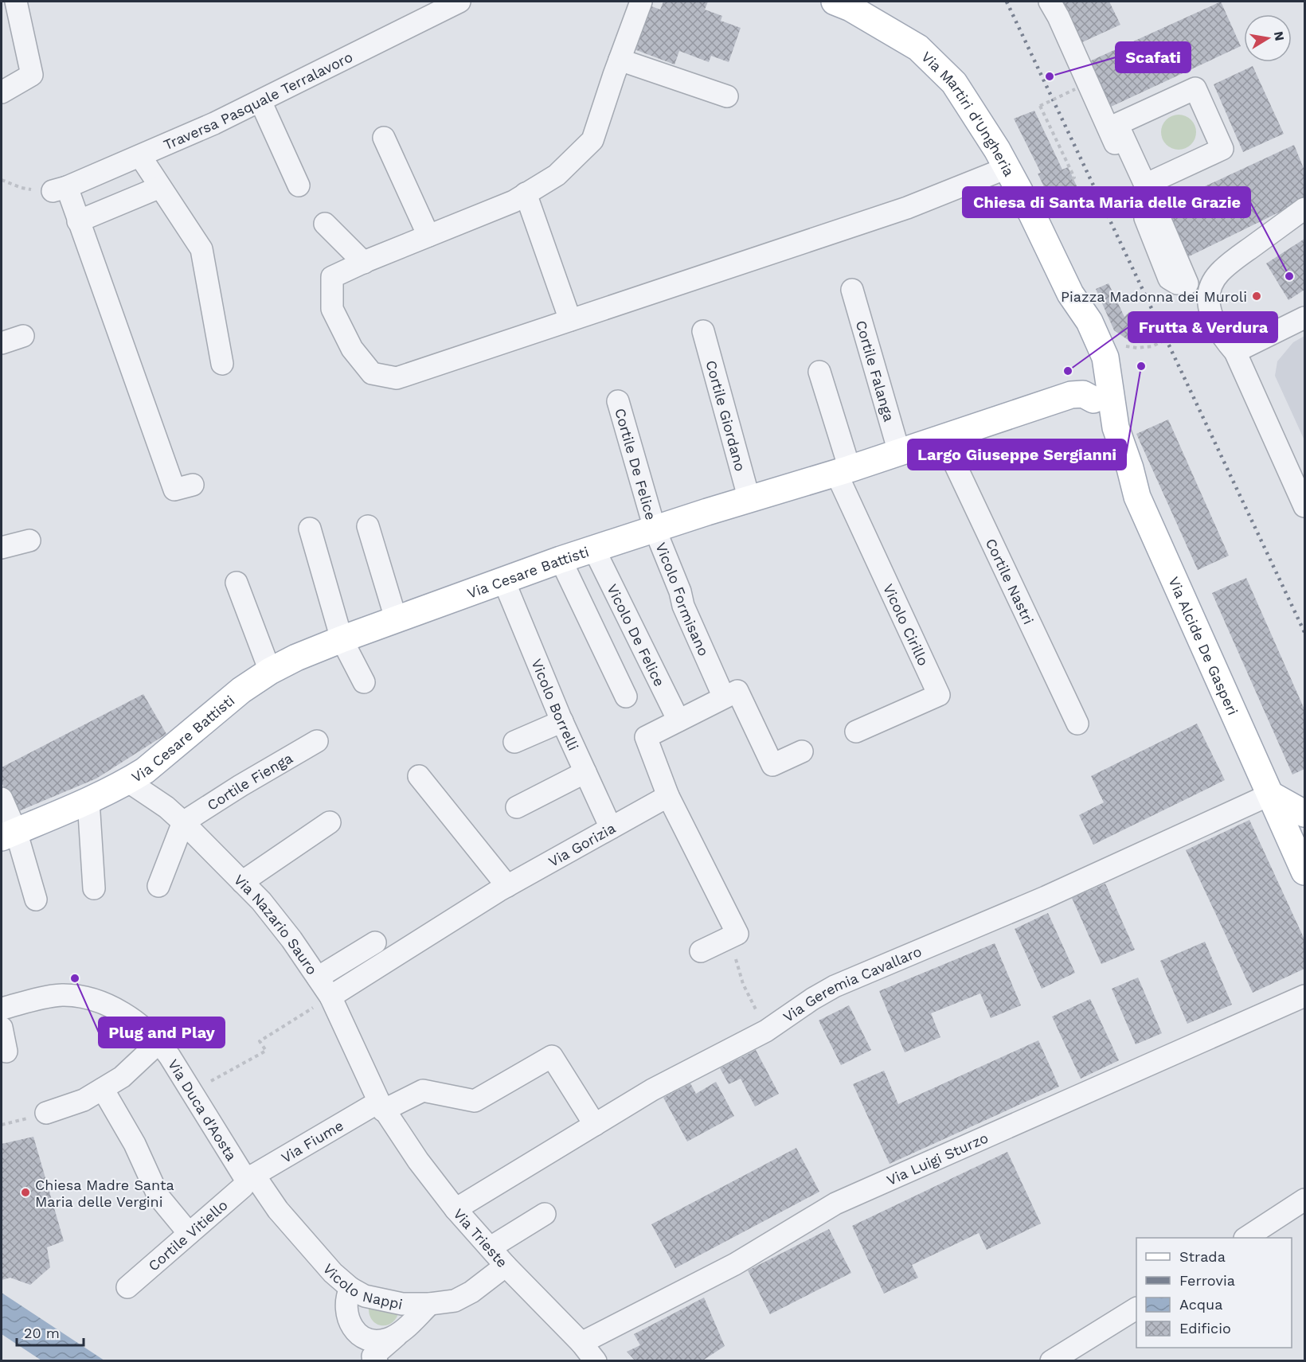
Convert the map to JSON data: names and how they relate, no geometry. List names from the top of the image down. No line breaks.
{"streets":{"main road":["Via Martiri d'Ungheria","Via Cesare Battisti","Via Alcide De Gasperi"],"street":["Traversa Pasquale Terralavoro","Cortile Falanga","Cortile Giordano","Cortile De Felice","Cortile Nastri","Vicolo Formisano","Vicolo Cirillo","Vicolo De Felice","Vicolo Borrelli","Cortile Fienga","Via Gorizia","Via Nazario Sauro","Via Geremia Cavallaro","Via Duca d'Aosta","Via Fiume","Via Luigi Sturzo","Cortile Vitiello","Via Trieste","Vicolo Nappi"]},"crossings":[["Via Martiri d'Ungheria","Via Cesare Battisti"],["Via Martiri d'Ungheria","Via Alcide De Gasperi"],["Cortile Falanga","Via Cesare Battisti"],["Cortile Giordano","Via Cesare Battisti"],["Cortile De Felice","Via Cesare Battisti"],["Cortile De Felice","Vicolo Formisano"],["Via Cesare Battisti","Cortile Nastri"],["Via Cesare Battisti","Vicolo Formisano"],["Via Cesare Battisti","Vicolo Cirillo"],["Via Cesare Battisti","Vicolo De Felice"],["Via Cesare Battisti","Via Alcide De Gasperi"],["Via Cesare Battisti","Vicolo Borrelli"],["Via Cesare Battisti","Via Nazario Sauro"],["Via Alcide De Gasperi","Via Geremia Cavallaro"],["Vicolo Borrelli","Via Gorizia"],["Cortile Fienga","Via Nazario Sauro"],["Via Gorizia","Via Nazario Sauro"],["Via Nazario Sauro","Via Fiume"],["Via Nazario Sauro","Via Trieste"],["Via Geremia Cavallaro","Via Fiume"],["Via Geremia Cavallaro","Via Trieste"],["Via Duca d'Aosta","Via Fiume"],["Via Duca d'Aosta","Cortile Vitiello"],["Via Duca d'Aosta","Vicolo Nappi"],["Via Fiume","Cortile Vitiello"],["Via Fiume","Via Trieste"],["Via Fiume","Vicolo Nappi"],["Via Luigi Sturzo","Via Trieste"],["Cortile Vitiello","Vicolo Nappi"],["Via Trieste","Vicolo Nappi"]],"places":["Scafati","Chiesa di Santa Maria delle Grazie","Piazza Madonna dei Muroli","Largo Giuseppe Sergianni","Frutta & Verdura","Plug and Play","Chiesa Madre Santa Maria delle Vergini"],"legend":["Strada","Ferrovia","Acqua","Edificio"],"scale_bar":"20 m","north":"right"}
